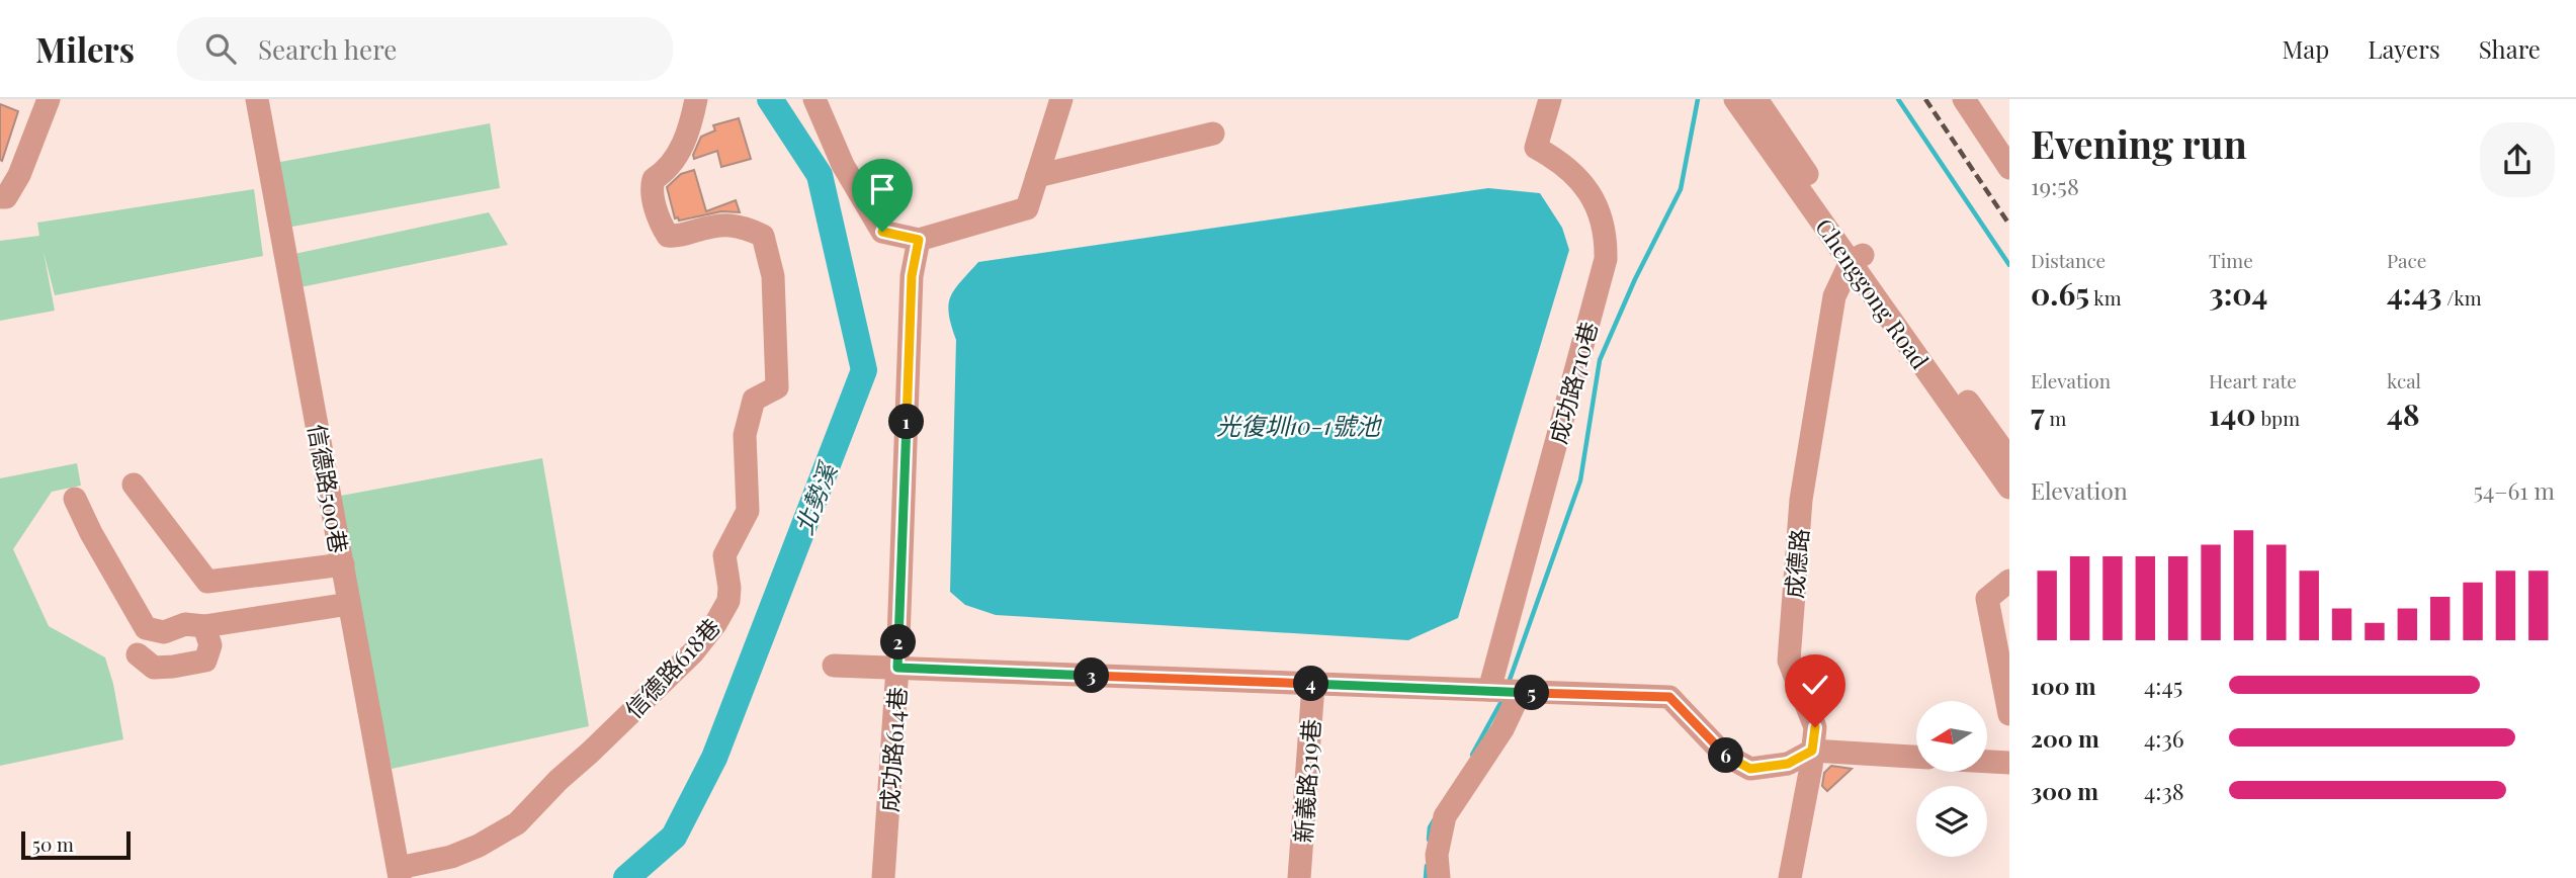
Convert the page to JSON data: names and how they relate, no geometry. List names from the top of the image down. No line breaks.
{"streets":{"street":["Chenggong Road","成功路710巷","信德路500巷","成德路","信德路618巷","成功路614巷","新義路319巷"]},"crossings":[["Chenggong Road","成德路"],["信德路500巷","信德路618巷"]],"water":["光復圳10-1號池","北勢溪"],"scale_bar":"50 m","north":"left","page":{"header":"Milers","search":"Search here","nav":["Map","Layers","Share"],"heading":["Evening run","19:58"],"stats":[["Distance","0.65 km"],["Time","3:04"],["Pace","4:43 /km"],["Elevation","7 m"],["Heart rate","140 bpm"],["kcal","48"]],"pins":["1","2","3","4","5","6"],"chart":["Elevation","54–61 m"],"list":[{"name":"100 m","note":"4:45"},{"name":"200 m","note":"4:36"},{"name":"300 m","note":"4:38"}],"scale":"50 m"}}
